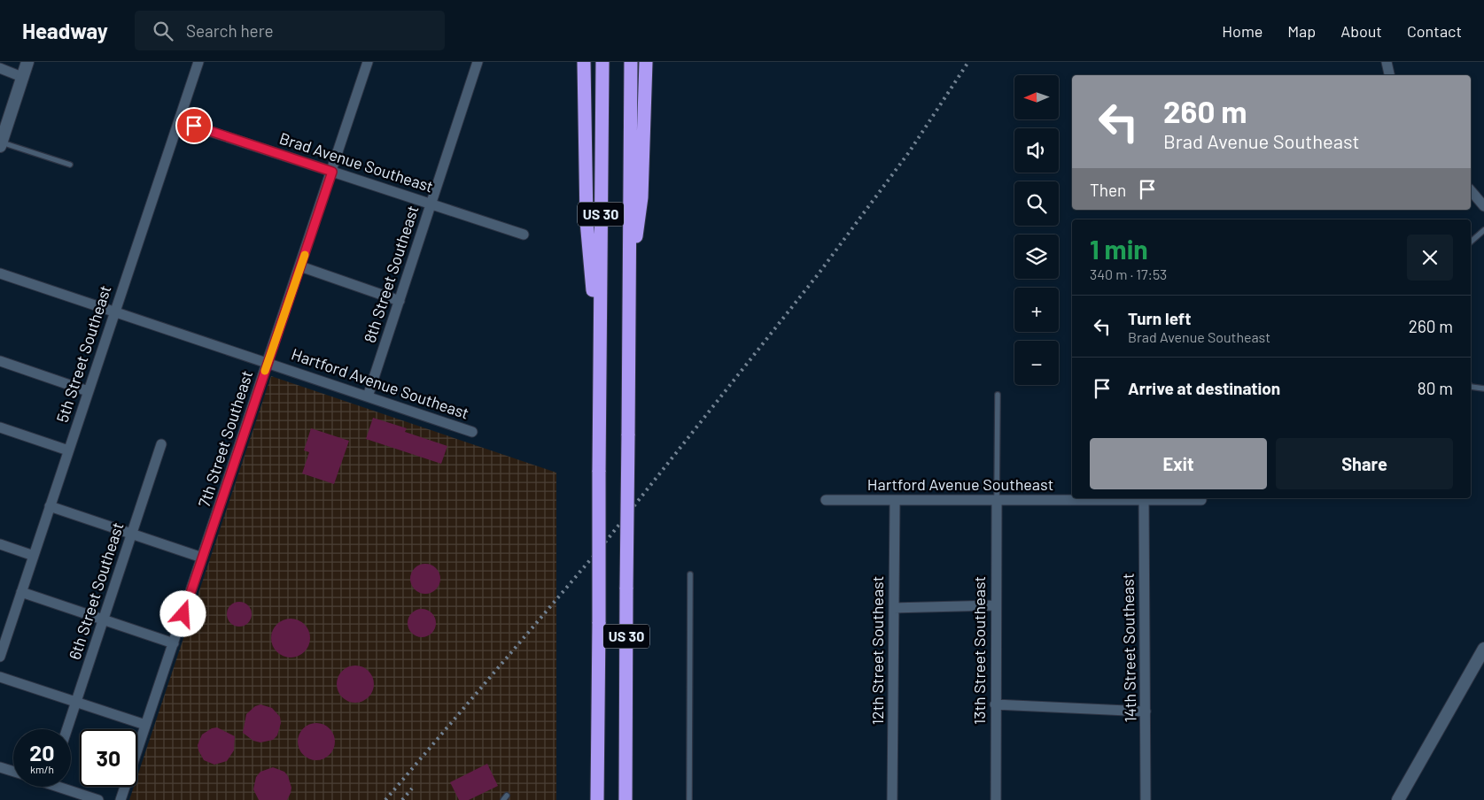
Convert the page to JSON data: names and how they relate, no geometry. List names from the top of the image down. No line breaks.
{"streets":{"highway":["US 30"],"street":["Brad Avenue Southeast","8th Street Southeast","5th Street Southeast","Hartford Avenue Southeast","7th Street Southeast","6th Street Southeast","14th Street Southeast","12th Street Southeast","13th Street Southeast"]},"crossings":[["Brad Avenue Southeast","8th Street Southeast"],["Brad Avenue Southeast","5th Street Southeast"],["Brad Avenue Southeast","7th Street Southeast"],["8th Street Southeast","Hartford Avenue Southeast"],["5th Street Southeast","Hartford Avenue Southeast"],["Hartford Avenue Southeast","7th Street Southeast"],["Hartford Avenue Southeast","14th Street Southeast"],["Hartford Avenue Southeast","12th Street Southeast"],["Hartford Avenue Southeast","13th Street Southeast"]],"north":"left","page":{"header":"Headway","search":"Search here","nav":["Home","Map","About","Contact"],"map_buttons":["+","−"],"turn":["260 m","Brad Avenue Southeast"],"then":"Then","heading":["1 min","340 m · 17:53"],"list":[{"name":"Turn left","note":"Brad Avenue Southeast","value":"260 m"},{"name":"Arrive at destination","value":"80 m"}],"buttons":["Exit","Share"],"speed":"20 km/h","limit":"30"}}
